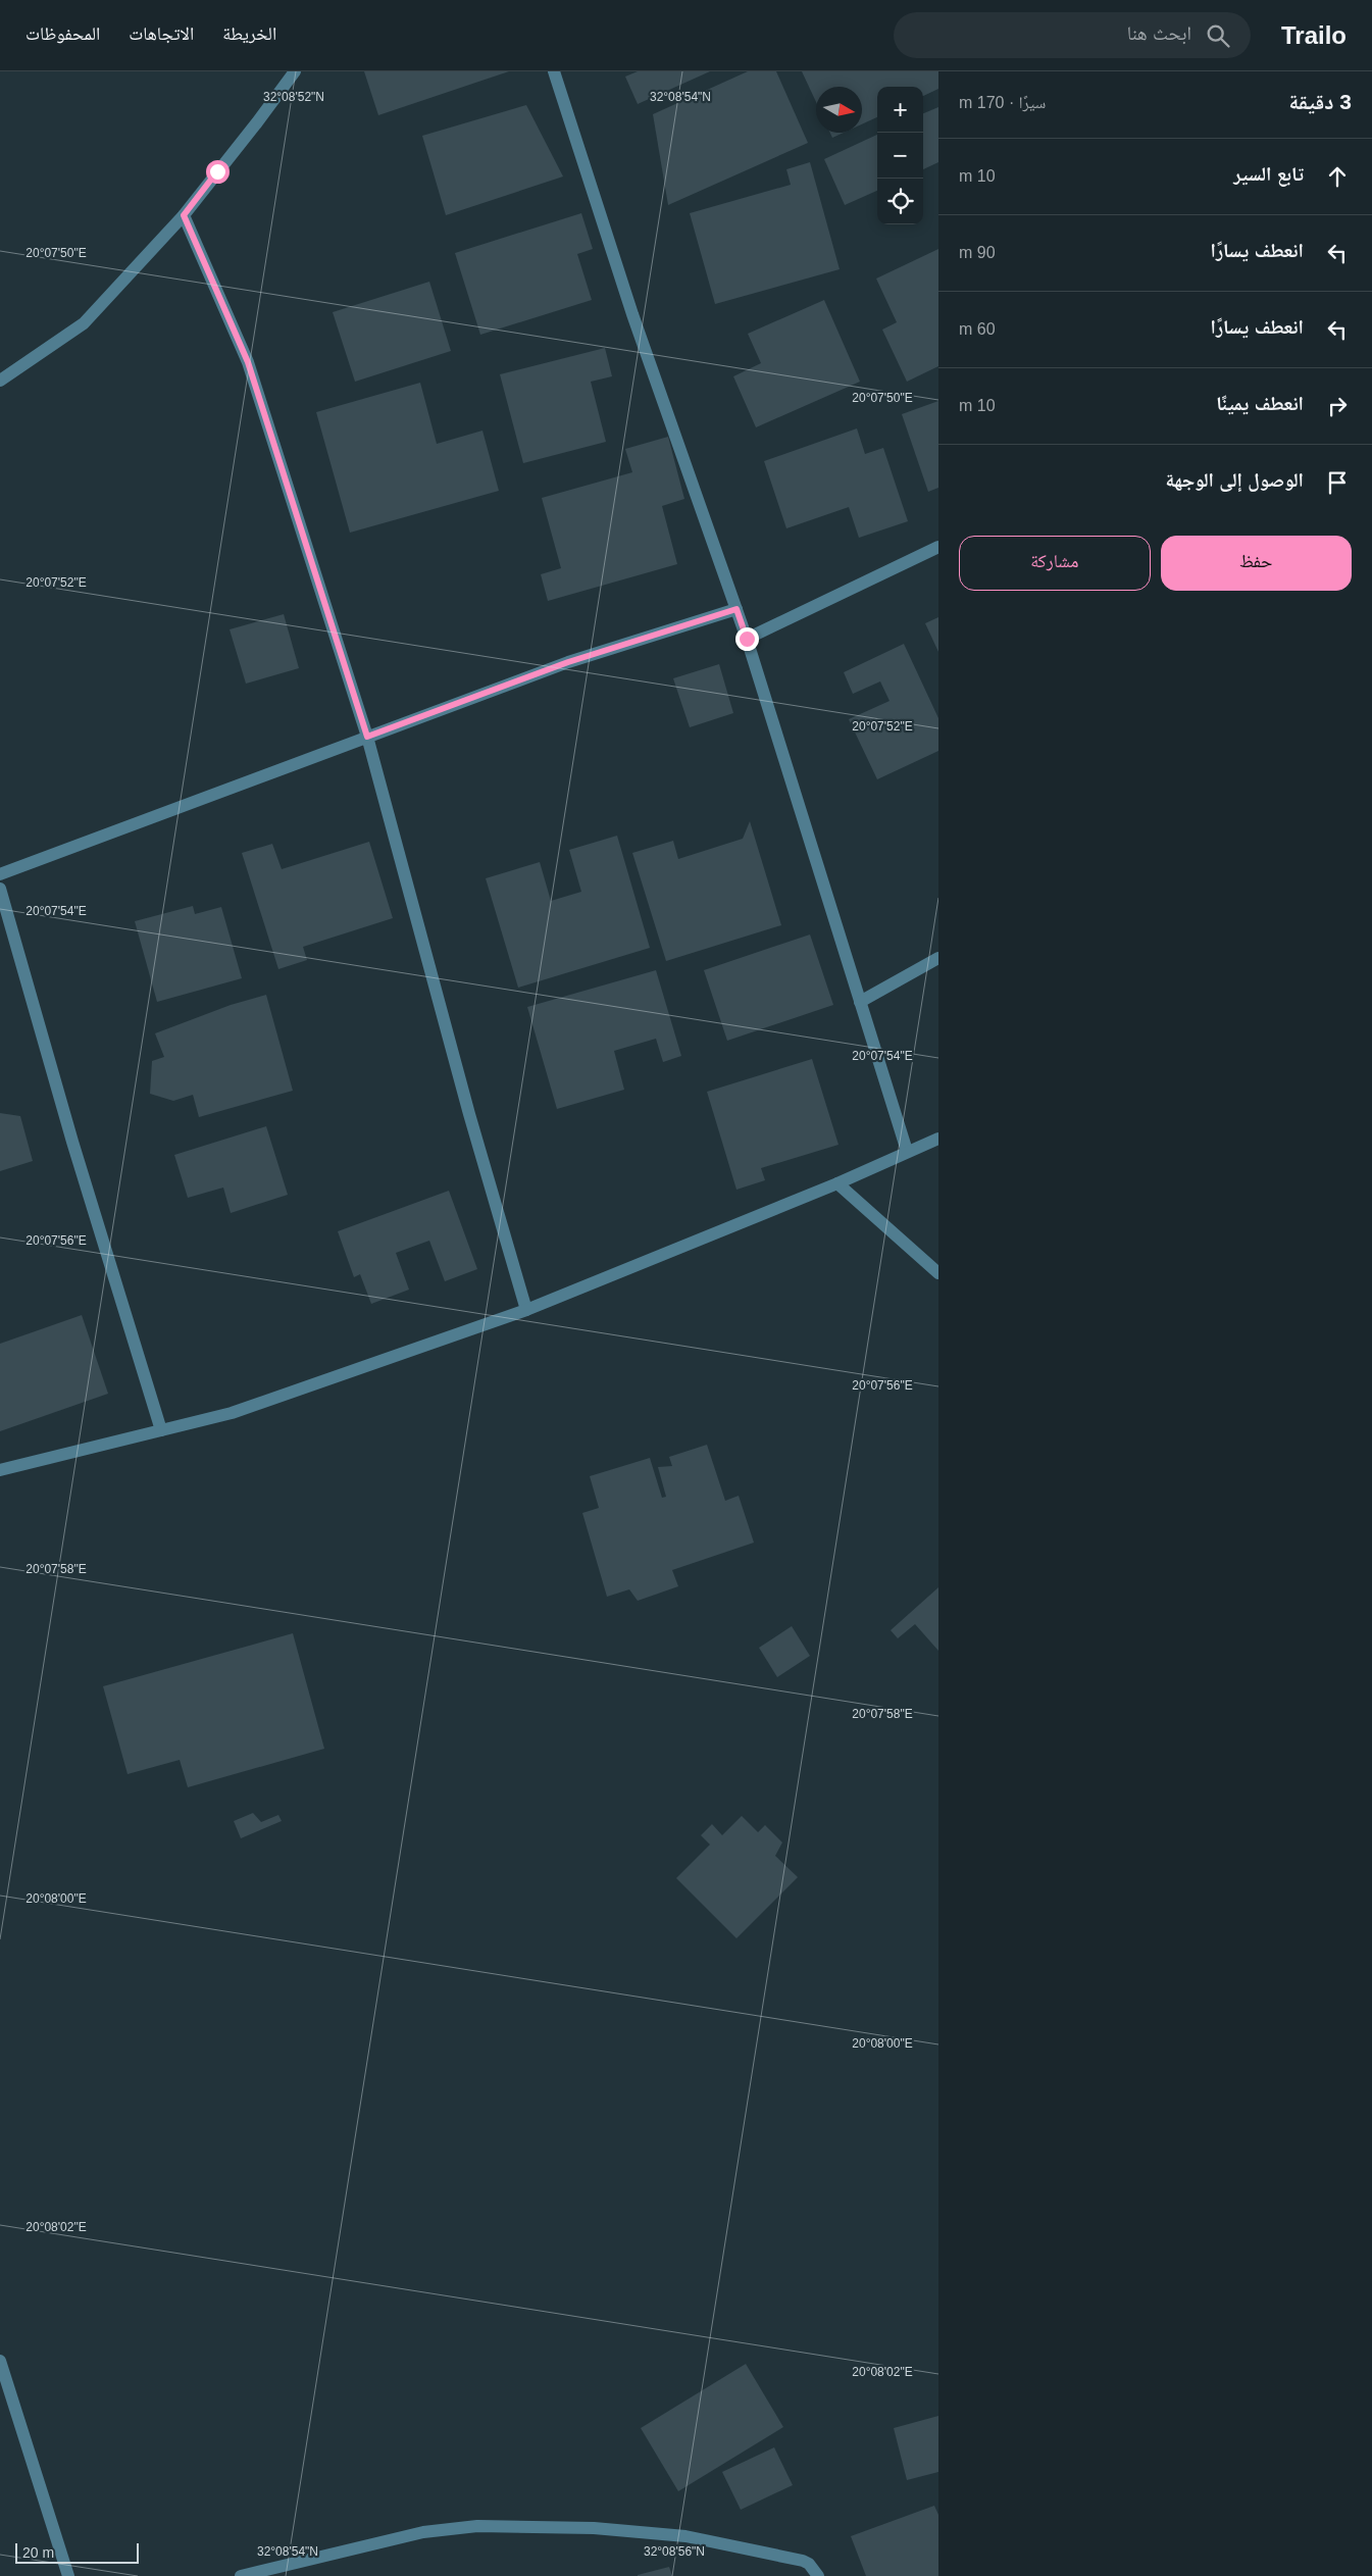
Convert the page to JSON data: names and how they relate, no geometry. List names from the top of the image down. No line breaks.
{"scale_bar":"20 m","north":"right","page":{"header":"Trailo","search":"ابحث هنا","nav":["الخريطة","الاتجاهات","المحفوظات"],"heading":["3 دقيقة","سيرًا · 170 m"],"map_buttons":["+","−"],"list":[["تابع السير","10 m"],["انعطف يسارًا","90 m"],["انعطف يسارًا","60 m"],["انعطف يمينًا","10 m"],"الوصول إلى الوجهة"],"buttons":["حفظ","مشاركة"],"scale":"20 m"},"coordinates":["32°08'52\"N","32°08'54\"N","20°07'50\"E","20°07'52\"E","20°07'54\"E","20°07'56\"E","20°07'58\"E","20°08'00\"E","20°08'02\"E","32°08'56\"N"]}
